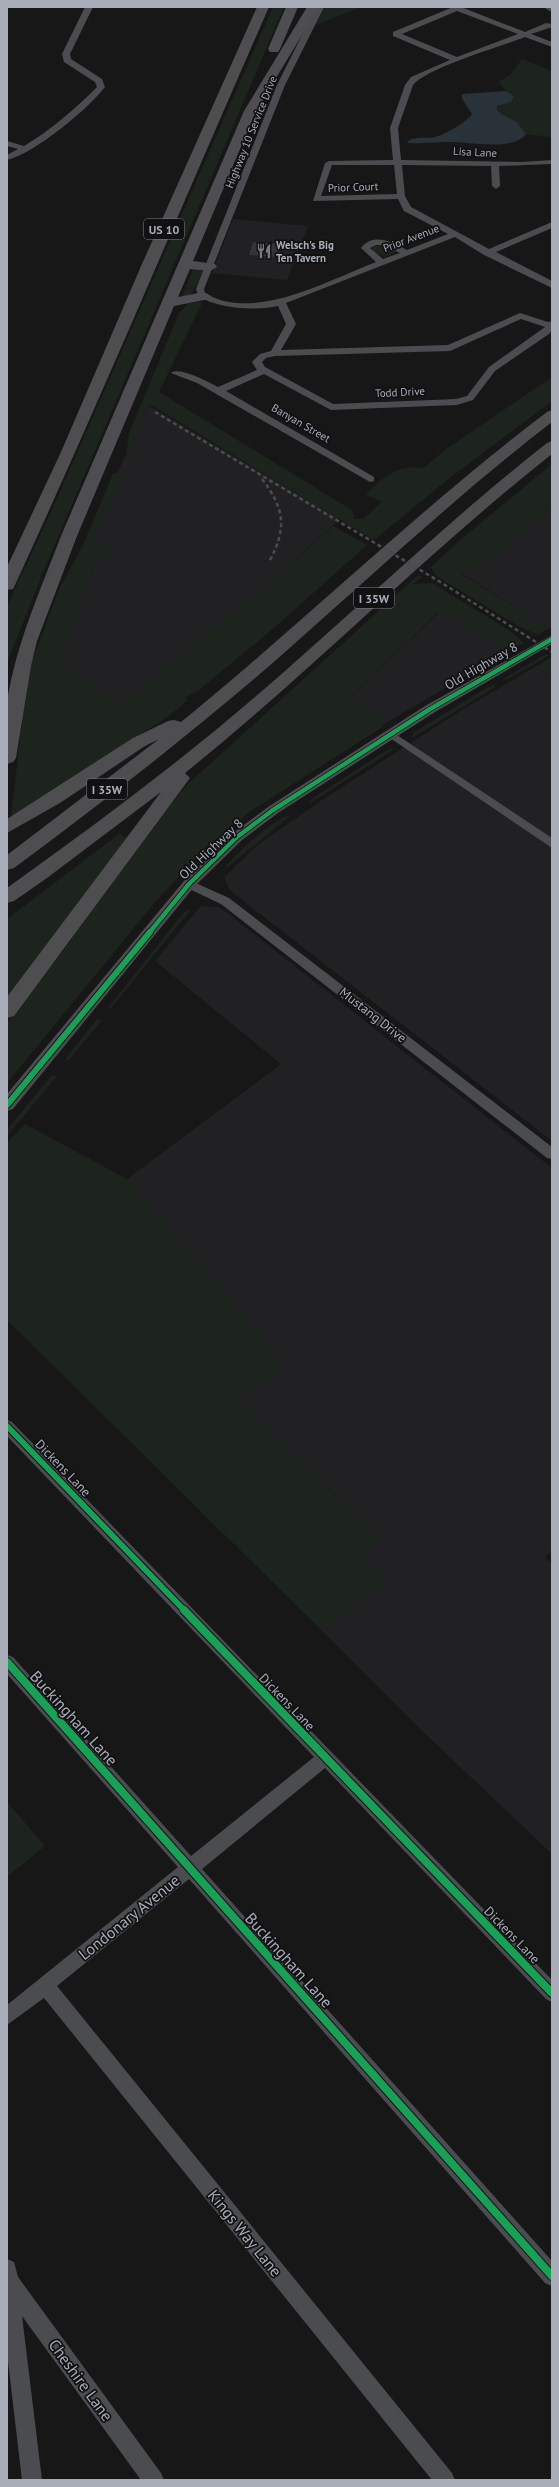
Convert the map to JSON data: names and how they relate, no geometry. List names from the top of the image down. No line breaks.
{"streets":{"highway":["US 10","I 35W"],"street":["Highway 10 Service Drive","Lisa Lane","Prior Court","Prior Avenue","Todd Drive","Banyan Street","Old Highway 8","Mustang Drive","Dickens Lane","Buckingham Lane","Londonary Avenue","Kings Way Lane","Cheshire Lane"]},"crossings":[["Lisa Lane","Prior Court"],["Lisa Lane","Prior Avenue"],["Prior Court","Prior Avenue"],["Old Highway 8","Mustang Drive"],["Dickens Lane","Londonary Avenue"],["Buckingham Lane","Londonary Avenue"],["Londonary Avenue","Kings Way Lane"]],"places":{"restaurant":["Welsch's Big Ten Tavern"]}}
